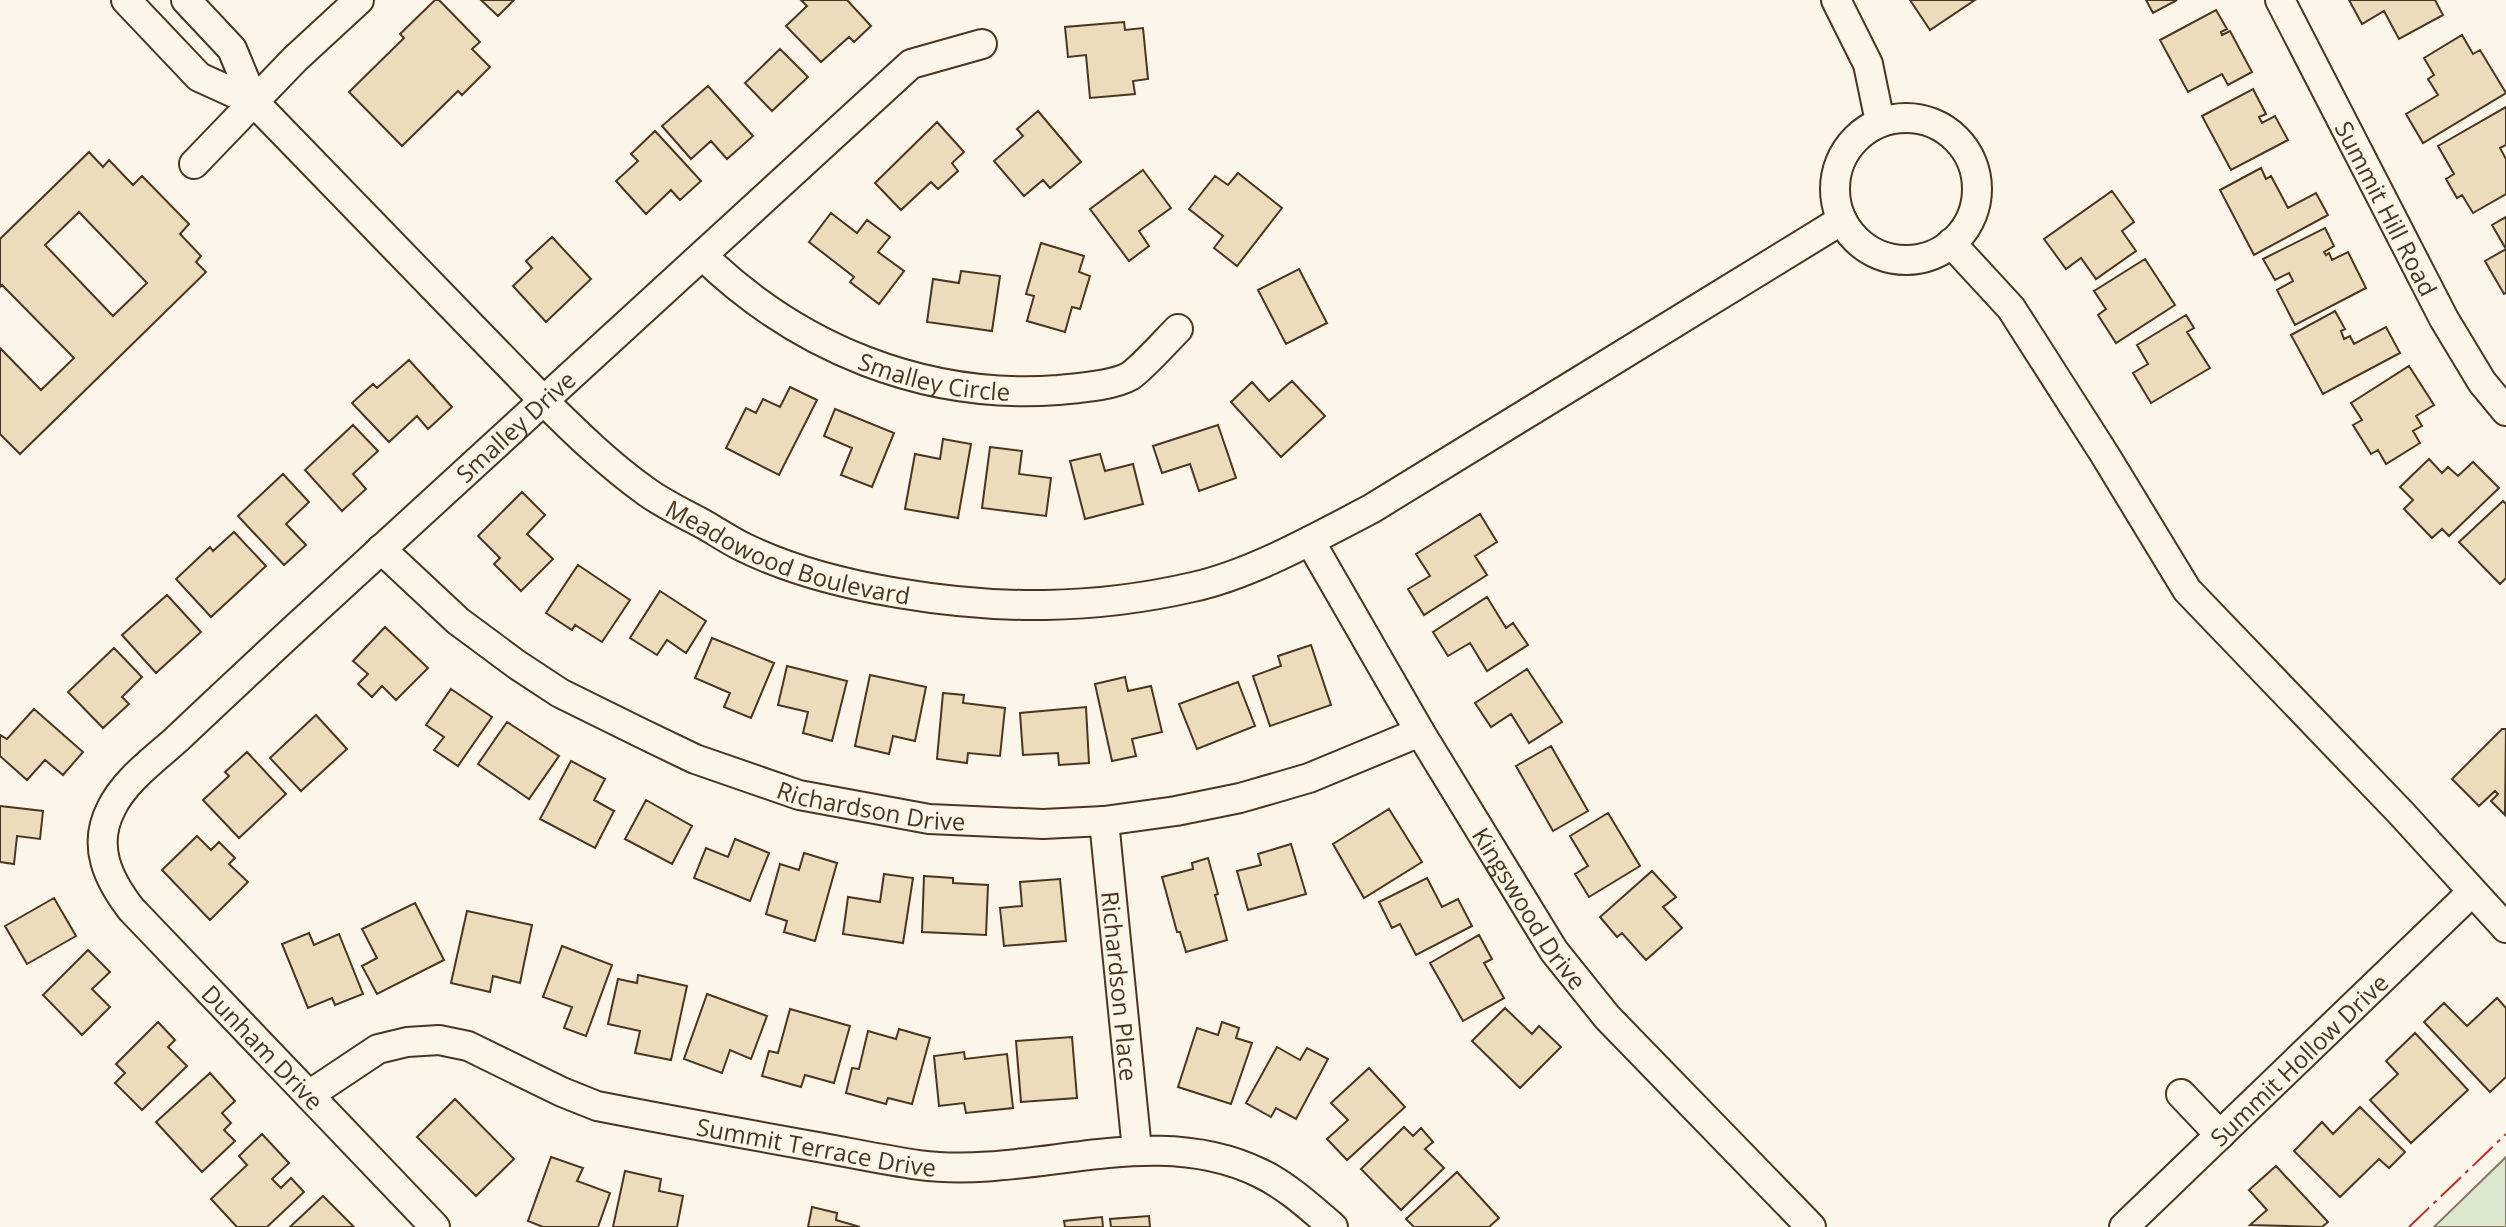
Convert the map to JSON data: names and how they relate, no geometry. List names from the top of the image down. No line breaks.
{"streets":{"street":["Summit Hill Road","Smalley Circle","Smalley Drive","Meadowood Boulevard","Richardson Drive","Kingswood Drive","Richardson Place","Dunham Drive","Summit Hollow Drive","Summit Terrace Drive"]},"crossings":[["Smalley Circle","Smalley Drive"],["Smalley Drive","Meadowood Boulevard"],["Smalley Drive","Richardson Drive"],["Smalley Drive","Dunham Drive"],["Meadowood Boulevard","Kingswood Drive"],["Richardson Drive","Kingswood Drive"],["Richardson Drive","Richardson Place"],["Richardson Place","Summit Terrace Drive"],["Dunham Drive","Summit Terrace Drive"]]}
